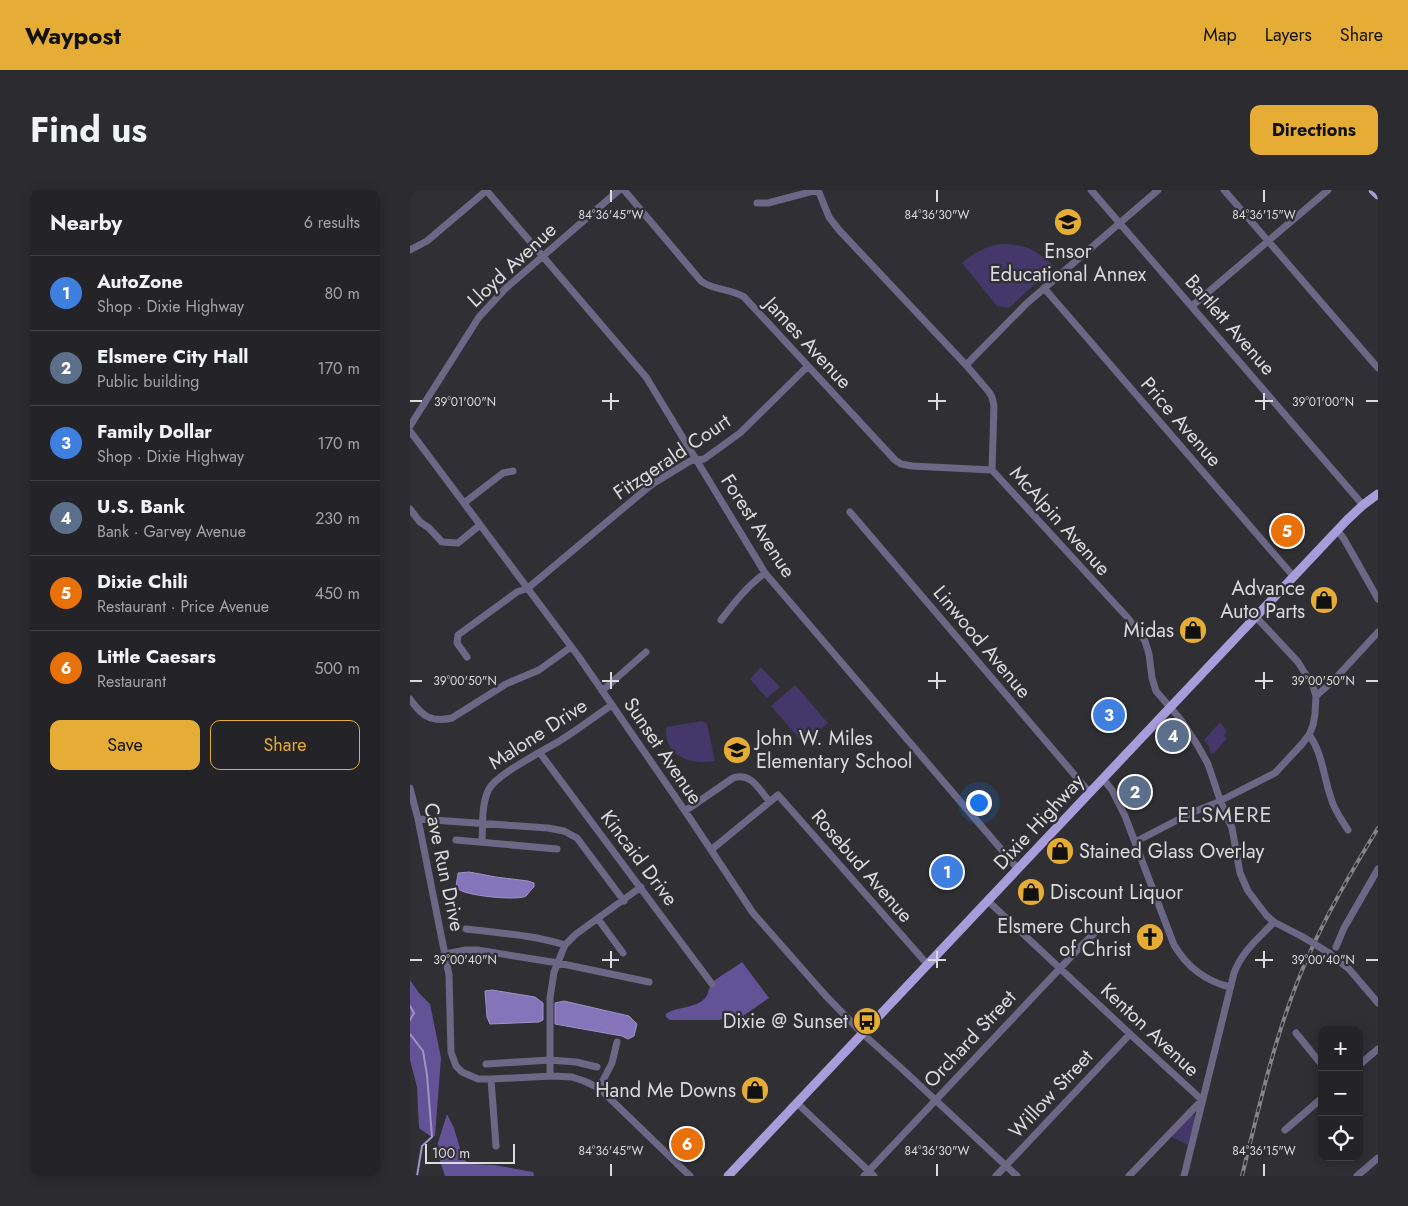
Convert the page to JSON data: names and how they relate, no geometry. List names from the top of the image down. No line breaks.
{"streets":{"main road":["Dixie Highway"],"street":["Lloyd Avenue","Bartlett Avenue","James Avenue","Price Avenue","Fitzgerald Court","McAlpin Avenue","Forest Avenue","Linwood Avenue","Malone Drive","Sunset Avenue","Kincaid Drive","Rosebud Avenue","Cave Run Drive","Kenton Avenue","Orchard Street","Willow Street"]},"crossings":[["Lloyd Avenue","Forest Avenue"],["Bartlett Avenue","Dixie Highway"],["James Avenue","Fitzgerald Court"],["James Avenue","McAlpin Avenue"],["Price Avenue","Dixie Highway"],["Fitzgerald Court","Forest Avenue"],["Fitzgerald Court","Sunset Avenue"],["McAlpin Avenue","Dixie Highway"],["Forest Avenue","Dixie Highway"],["Linwood Avenue","Dixie Highway"],["Malone Drive","Sunset Avenue"],["Malone Drive","Kincaid Drive"],["Sunset Avenue","Dixie Highway"],["Sunset Avenue","Orchard Street"],["Sunset Avenue","Willow Street"],["Dixie Highway","Rosebud Avenue"],["Dixie Highway","Kenton Avenue"],["Kenton Avenue","Orchard Street"],["Kenton Avenue","Willow Street"]],"districts":["ELSMERE"],"places":{"school or university":["Ensor Educational Annex","John W. Miles Elementary School"],"shop":["Advance Auto Parts","Midas","Stained Glass Overlay","Discount Liquor","Hand Me Downs"],"church":["Elsmere Church of Christ"],"bus stop":["Dixie @ Sunset"]},"scale_bar":"100 m","page":{"header":"Waypost","nav":["Map","Layers","Share"],"title":"Find us","buttons":["Directions",["Save","Share"]],"heading":["Nearby","6 results"],"list":[{"mark":"1","name":"AutoZone","note":"Shop · Dixie Highway","value":"80 m"},{"mark":"2","name":"Elsmere City Hall","note":"Public building","value":"170 m"},{"mark":"3","name":"Family Dollar","note":"Shop · Dixie Highway","value":"170 m"},{"mark":"4","name":"U.S. Bank","note":"Bank · Garvey Avenue","value":"230 m"},{"mark":"5","name":"Dixie Chili","note":"Restaurant · Price Avenue","value":"450 m"},{"mark":"6","name":"Little Caesars","note":"Restaurant","value":"500 m"}],"pins":["5","3","4","2","1","6"],"map_buttons":["+","−"],"scale":"100 m"},"coordinates":["84°36'45\"W","84°36'30\"W","84°36'15\"W","39°01'00\"N","39°00'50\"N","39°00'40\"N"]}
